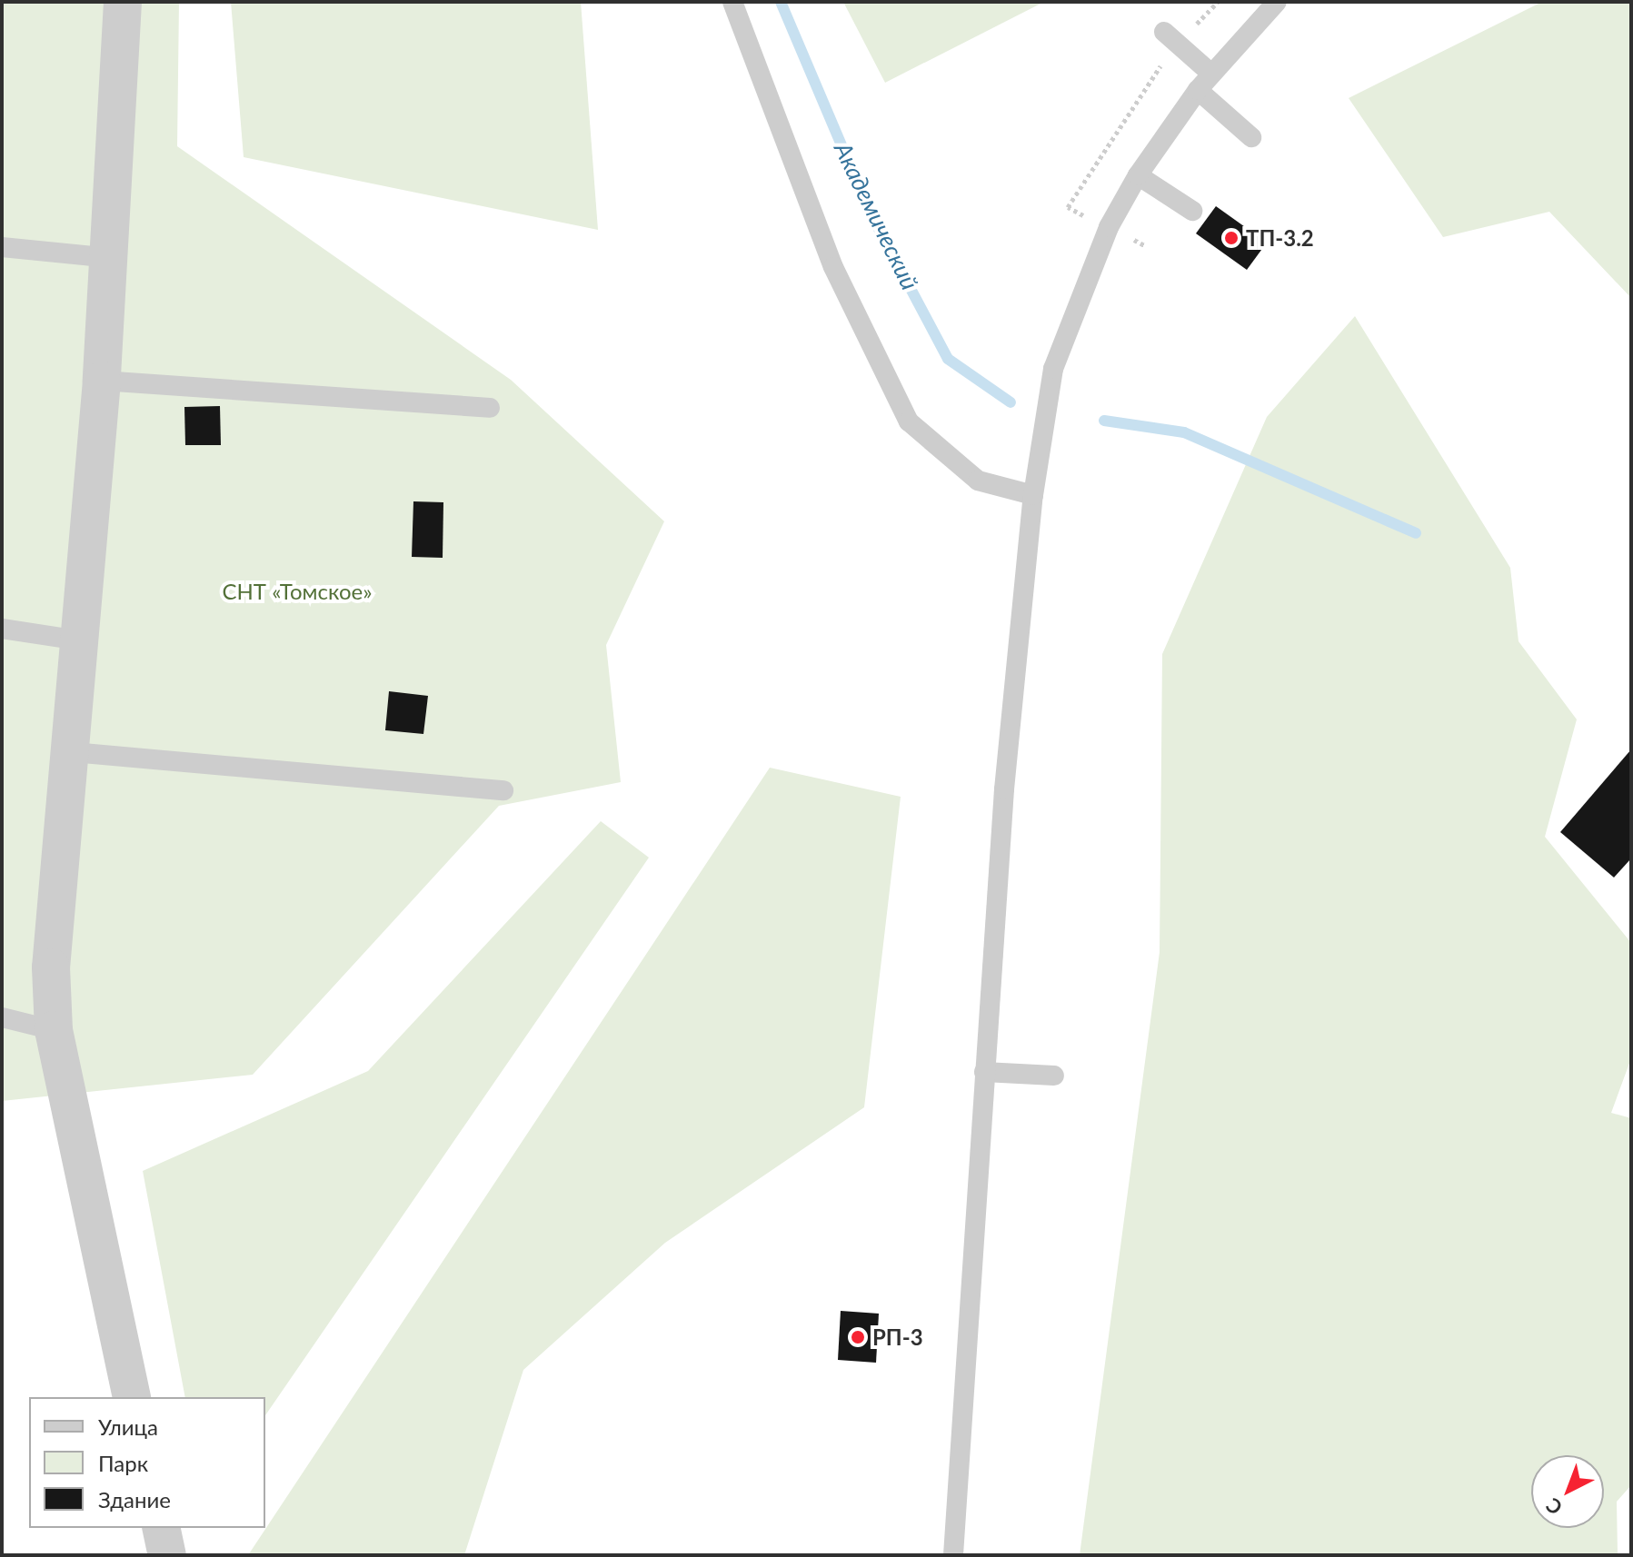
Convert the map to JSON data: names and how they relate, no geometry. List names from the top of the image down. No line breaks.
{"water":["Академический"],"parks":["СНТ «Томское»"],"places":["ТП-3.2","РП-3"],"legend":["Улица","Парк","Здание"],"north":"bottom left"}
